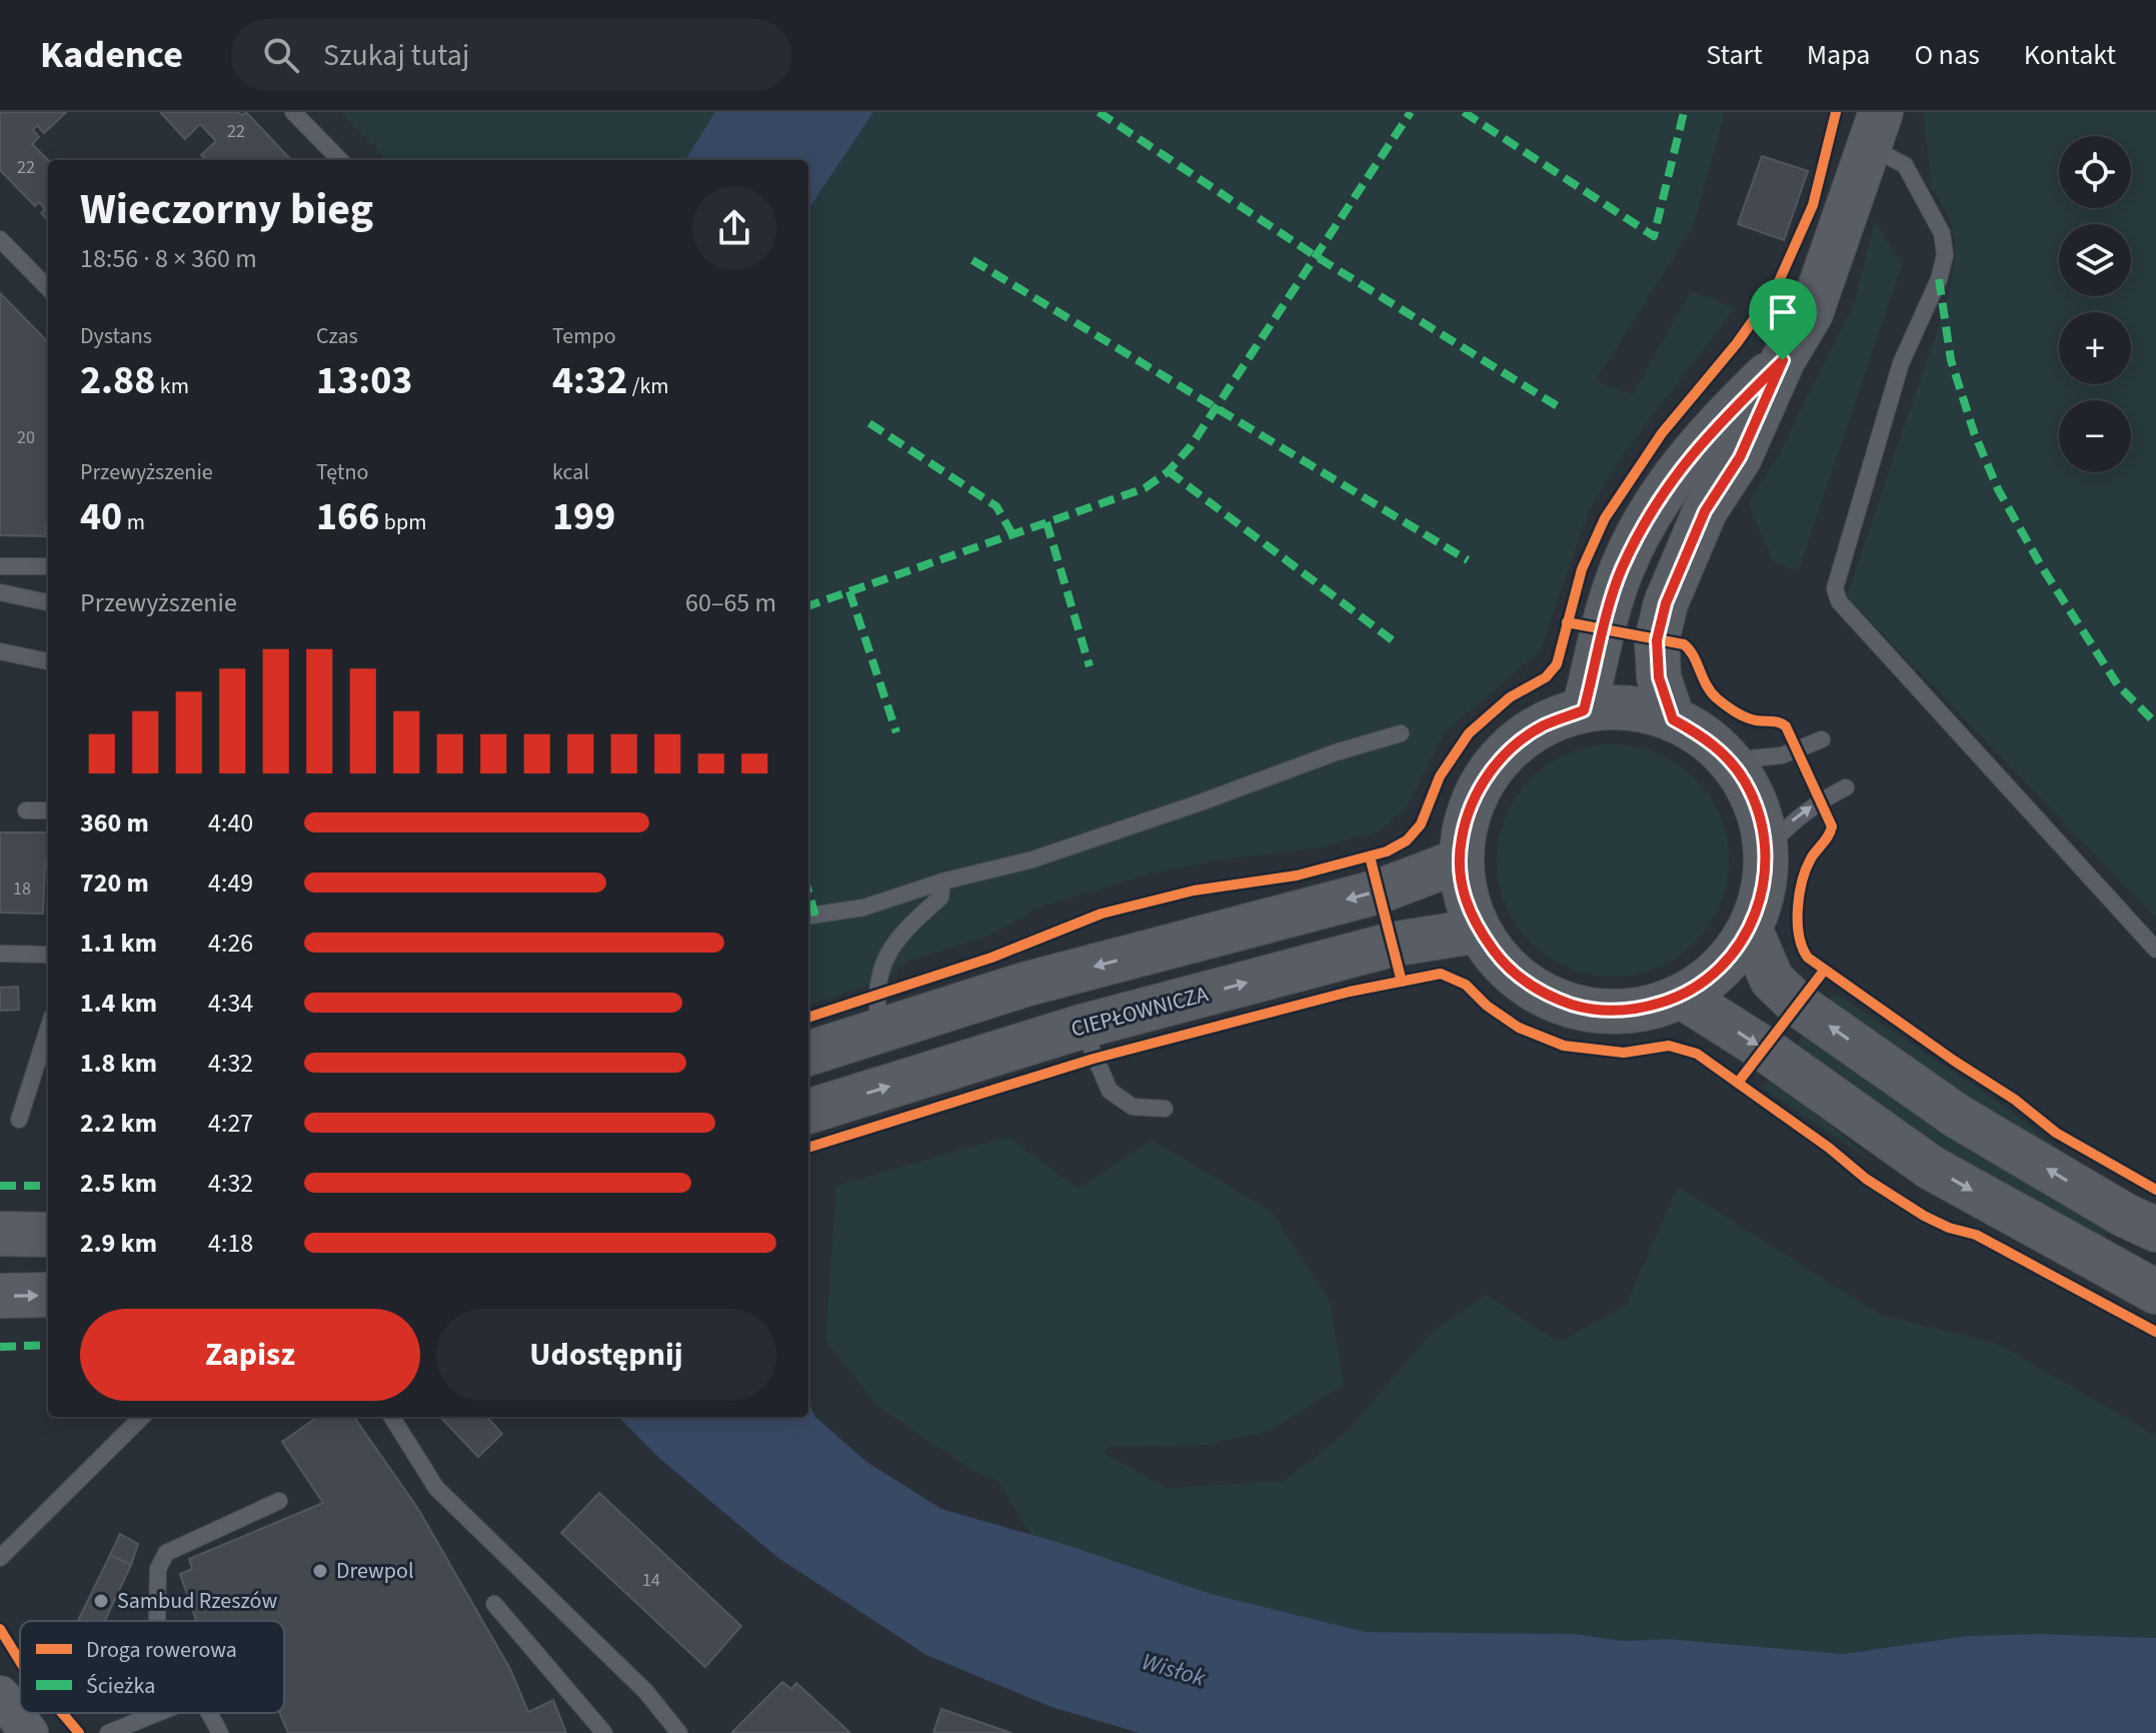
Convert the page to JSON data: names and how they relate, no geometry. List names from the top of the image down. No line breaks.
{"streets":{"main road":["CIEPŁOWNICZA"]},"water":["Wisłok"],"places":["Drewpol","Sambud Rzeszów"],"house_numbers":["22","22","20","18","14"],"legend":["Droga rowerowa","Ścieżka"],"page":{"header":"Kadence","search":"Szukaj tutaj","nav":["Start","Mapa","O nas","Kontakt"],"map_buttons":["+","−"],"heading":["Wieczorny bieg","18:56 · 8 × 360 m"],"stats":[["Dystans","2.88 km"],["Czas","13:03"],["Tempo","4:32 /km"],["Przewyższenie","40 m"],["Tętno","166 bpm"],["kcal","199"]],"chart":["Przewyższenie","60–65 m"],"list":[{"name":"360 m","note":"4:40"},{"name":"720 m","note":"4:49"},{"name":"1.1 km","note":"4:26"},{"name":"1.4 km","note":"4:34"},{"name":"1.8 km","note":"4:32"},{"name":"2.2 km","note":"4:27"},{"name":"2.5 km","note":"4:32"},{"name":"2.9 km","note":"4:18"}],"buttons":["Zapisz","Udostępnij"]}}
